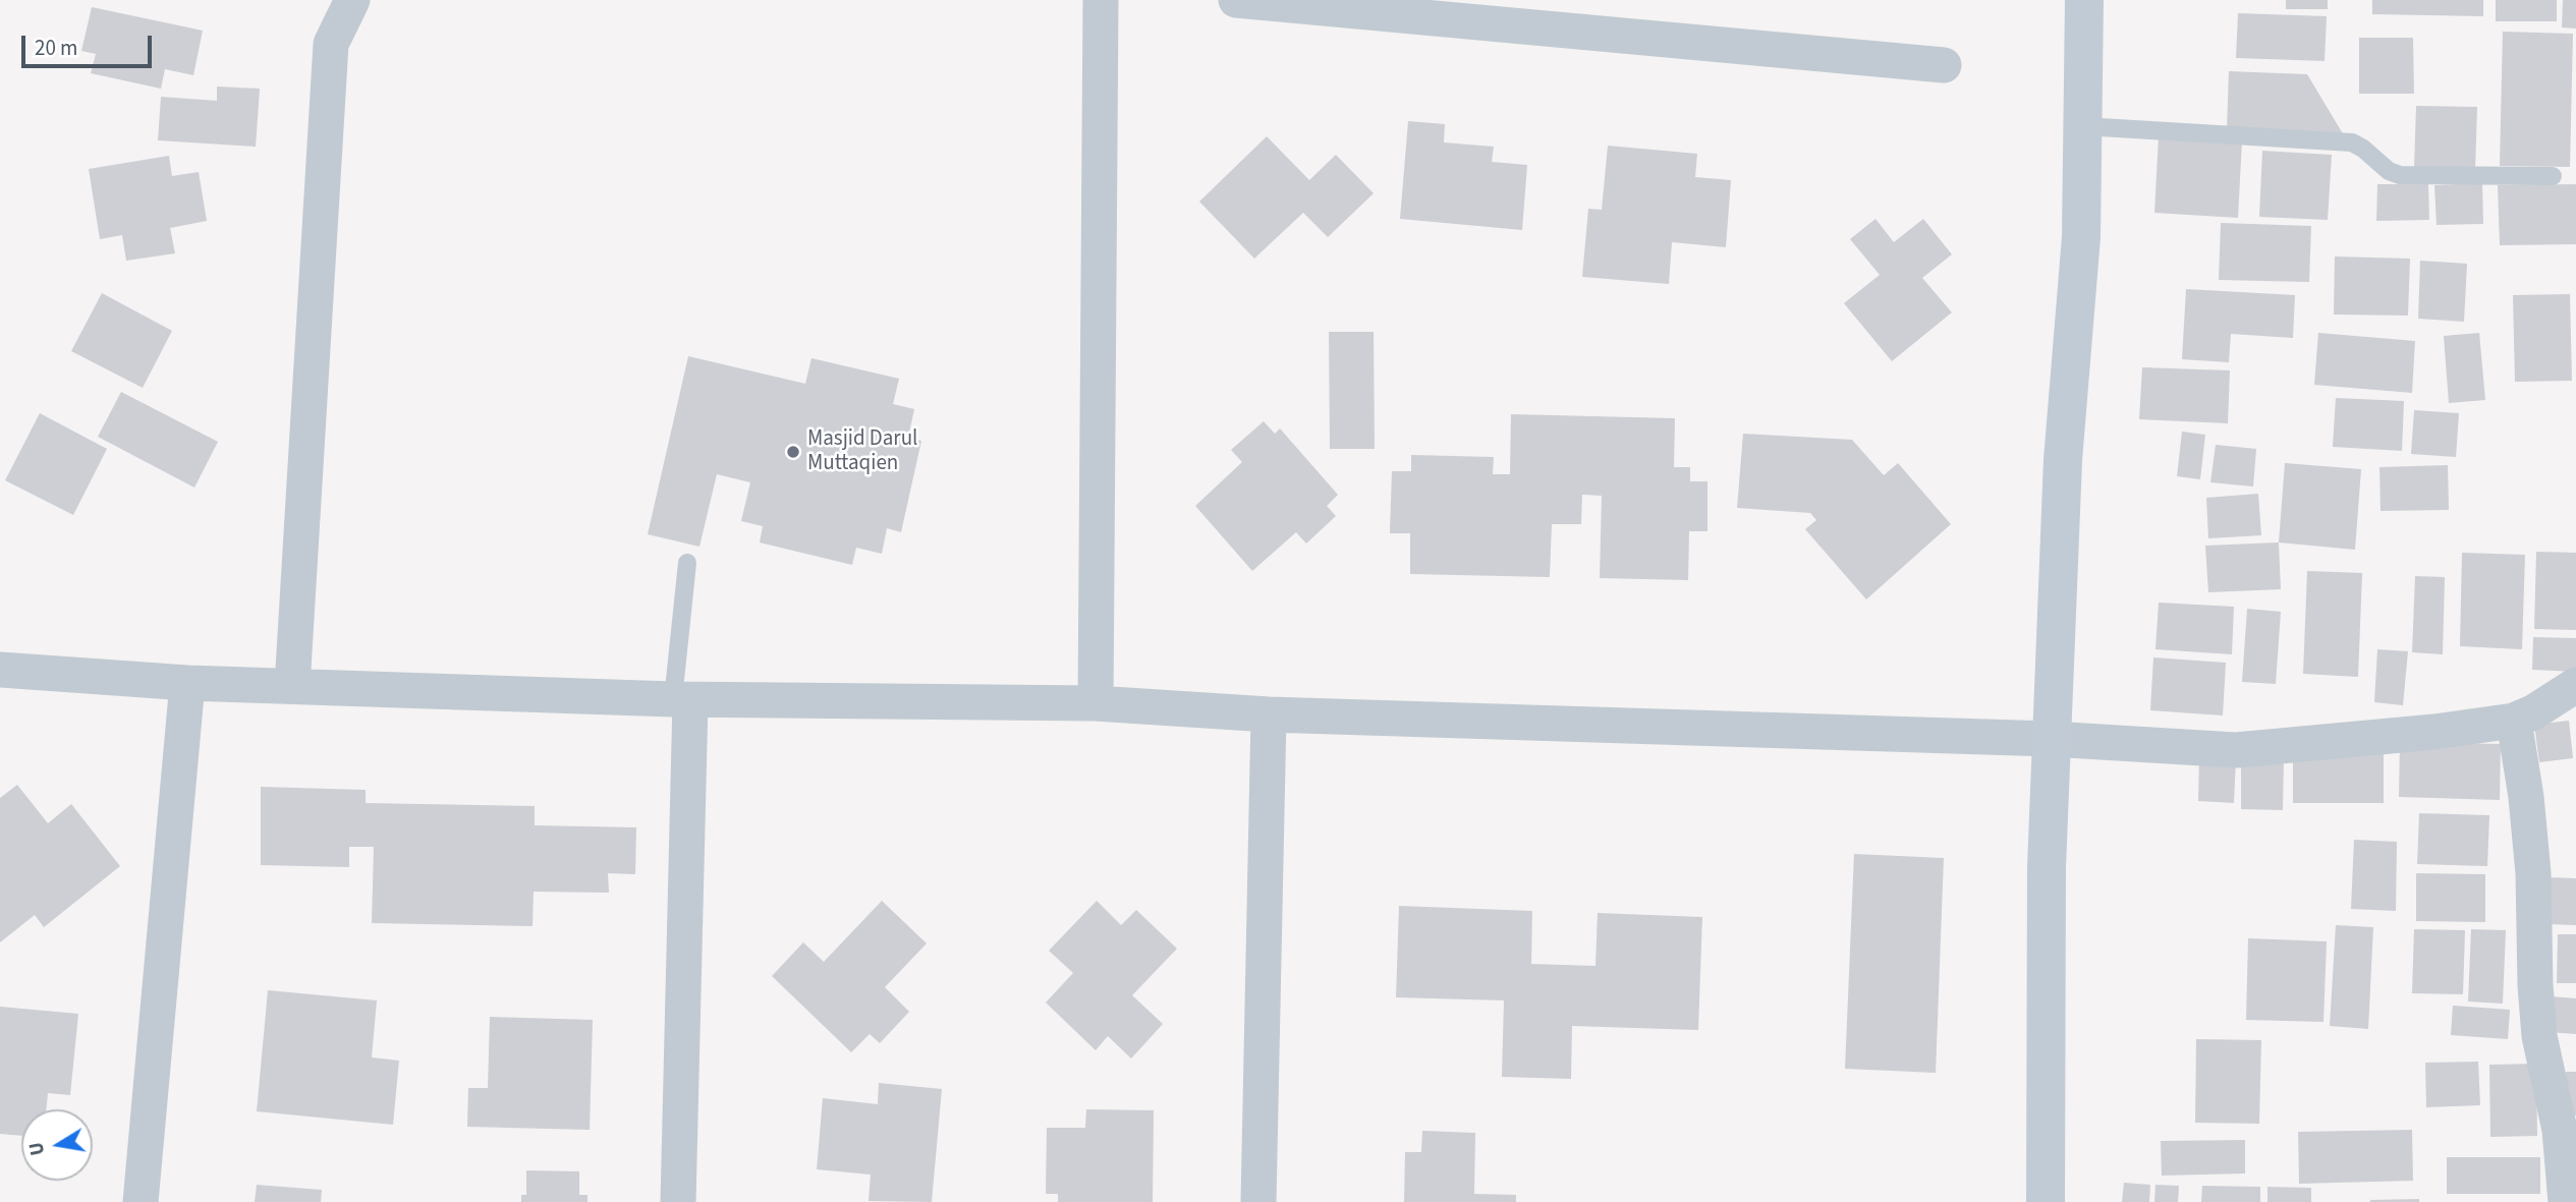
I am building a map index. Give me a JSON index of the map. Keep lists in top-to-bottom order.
{
  "places": ["Masjid Darul Muttaqien"],
  "scale_bar": "20 m",
  "north": "left"
}
